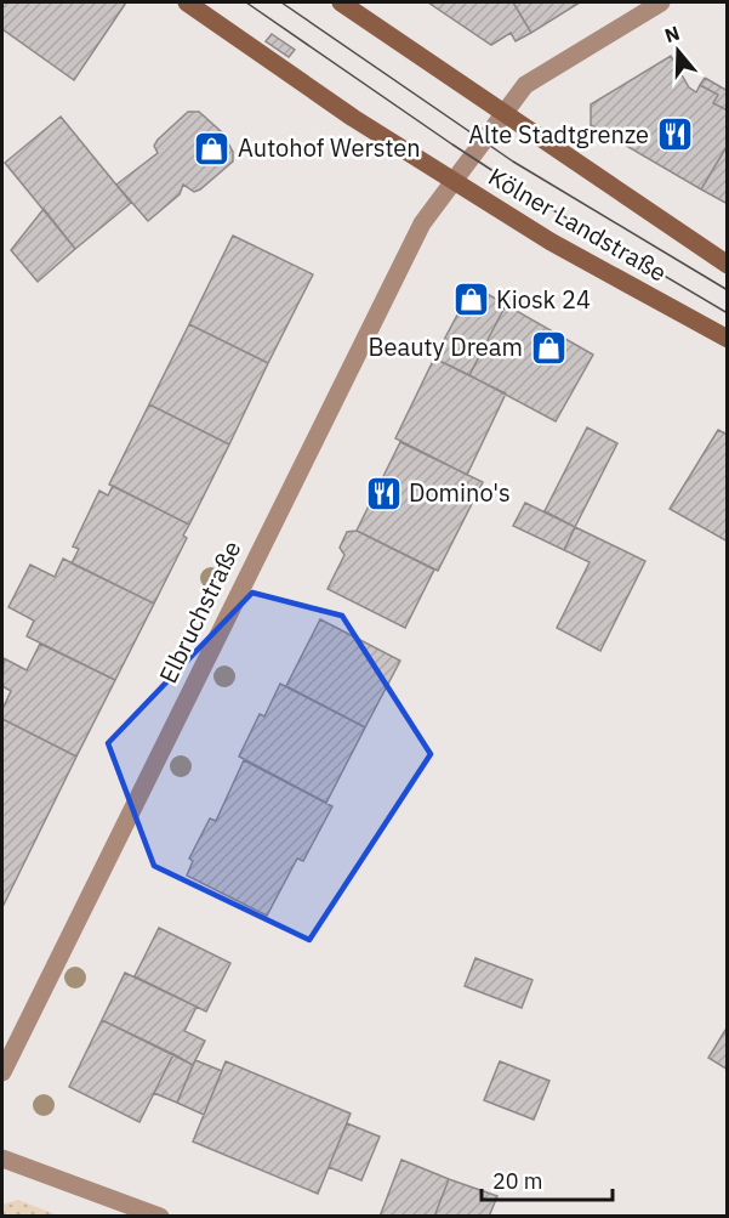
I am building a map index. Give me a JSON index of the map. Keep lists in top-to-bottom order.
{
  "streets": {
    "main road": ["Kölner Landstraße"],
    "street": ["Elbruchstraße"]
  },
  "crossings": [
    ["Kölner Landstraße", "Elbruchstraße"]
  ],
  "places": {
    "restaurant": ["Alte Stadtgrenze", "Domino's"],
    "shop": ["Autohof Wersten", "Kiosk 24", "Beauty Dream"]
  },
  "scale_bar": "20 m",
  "north": "top"
}
